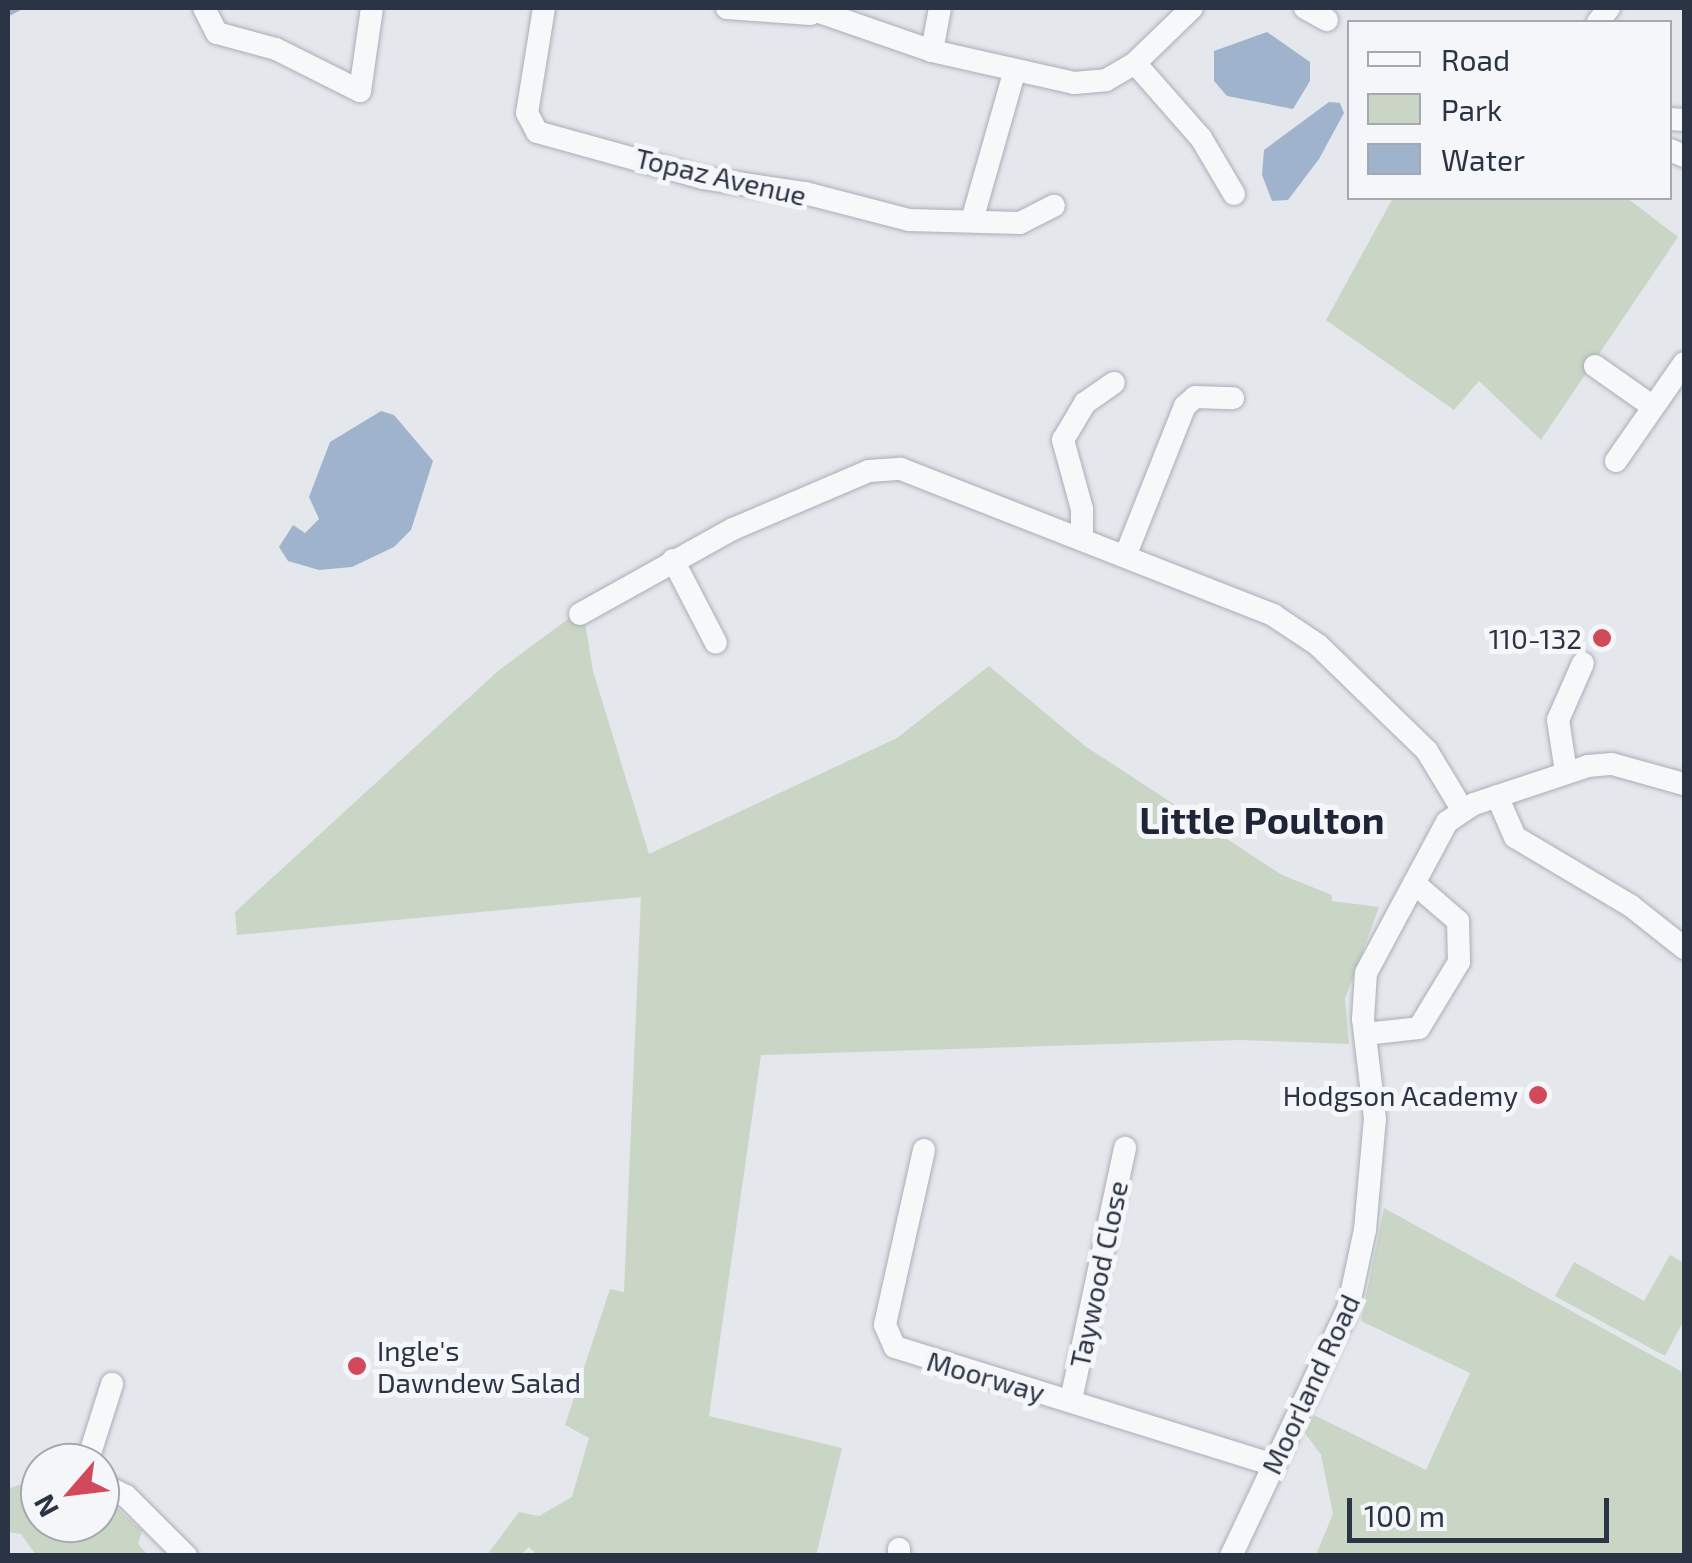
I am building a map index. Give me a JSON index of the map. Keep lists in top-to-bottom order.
{
  "streets": {
    "street": [
      "Topaz Avenue",
      "Taywood Close",
      "Moorway",
      "Moorland Road"
    ]
  },
  "crossings": [
    ["Taywood Close", "Moorway"],
    ["Moorway", "Moorland Road"]
  ],
  "districts": ["Little Poulton"],
  "places": ["110-132", "Hodgson Academy", "Ingle's Dawndew Salad"],
  "legend": ["Road", "Park", "Water"],
  "scale_bar": "100 m",
  "north": "bottom left"
}
